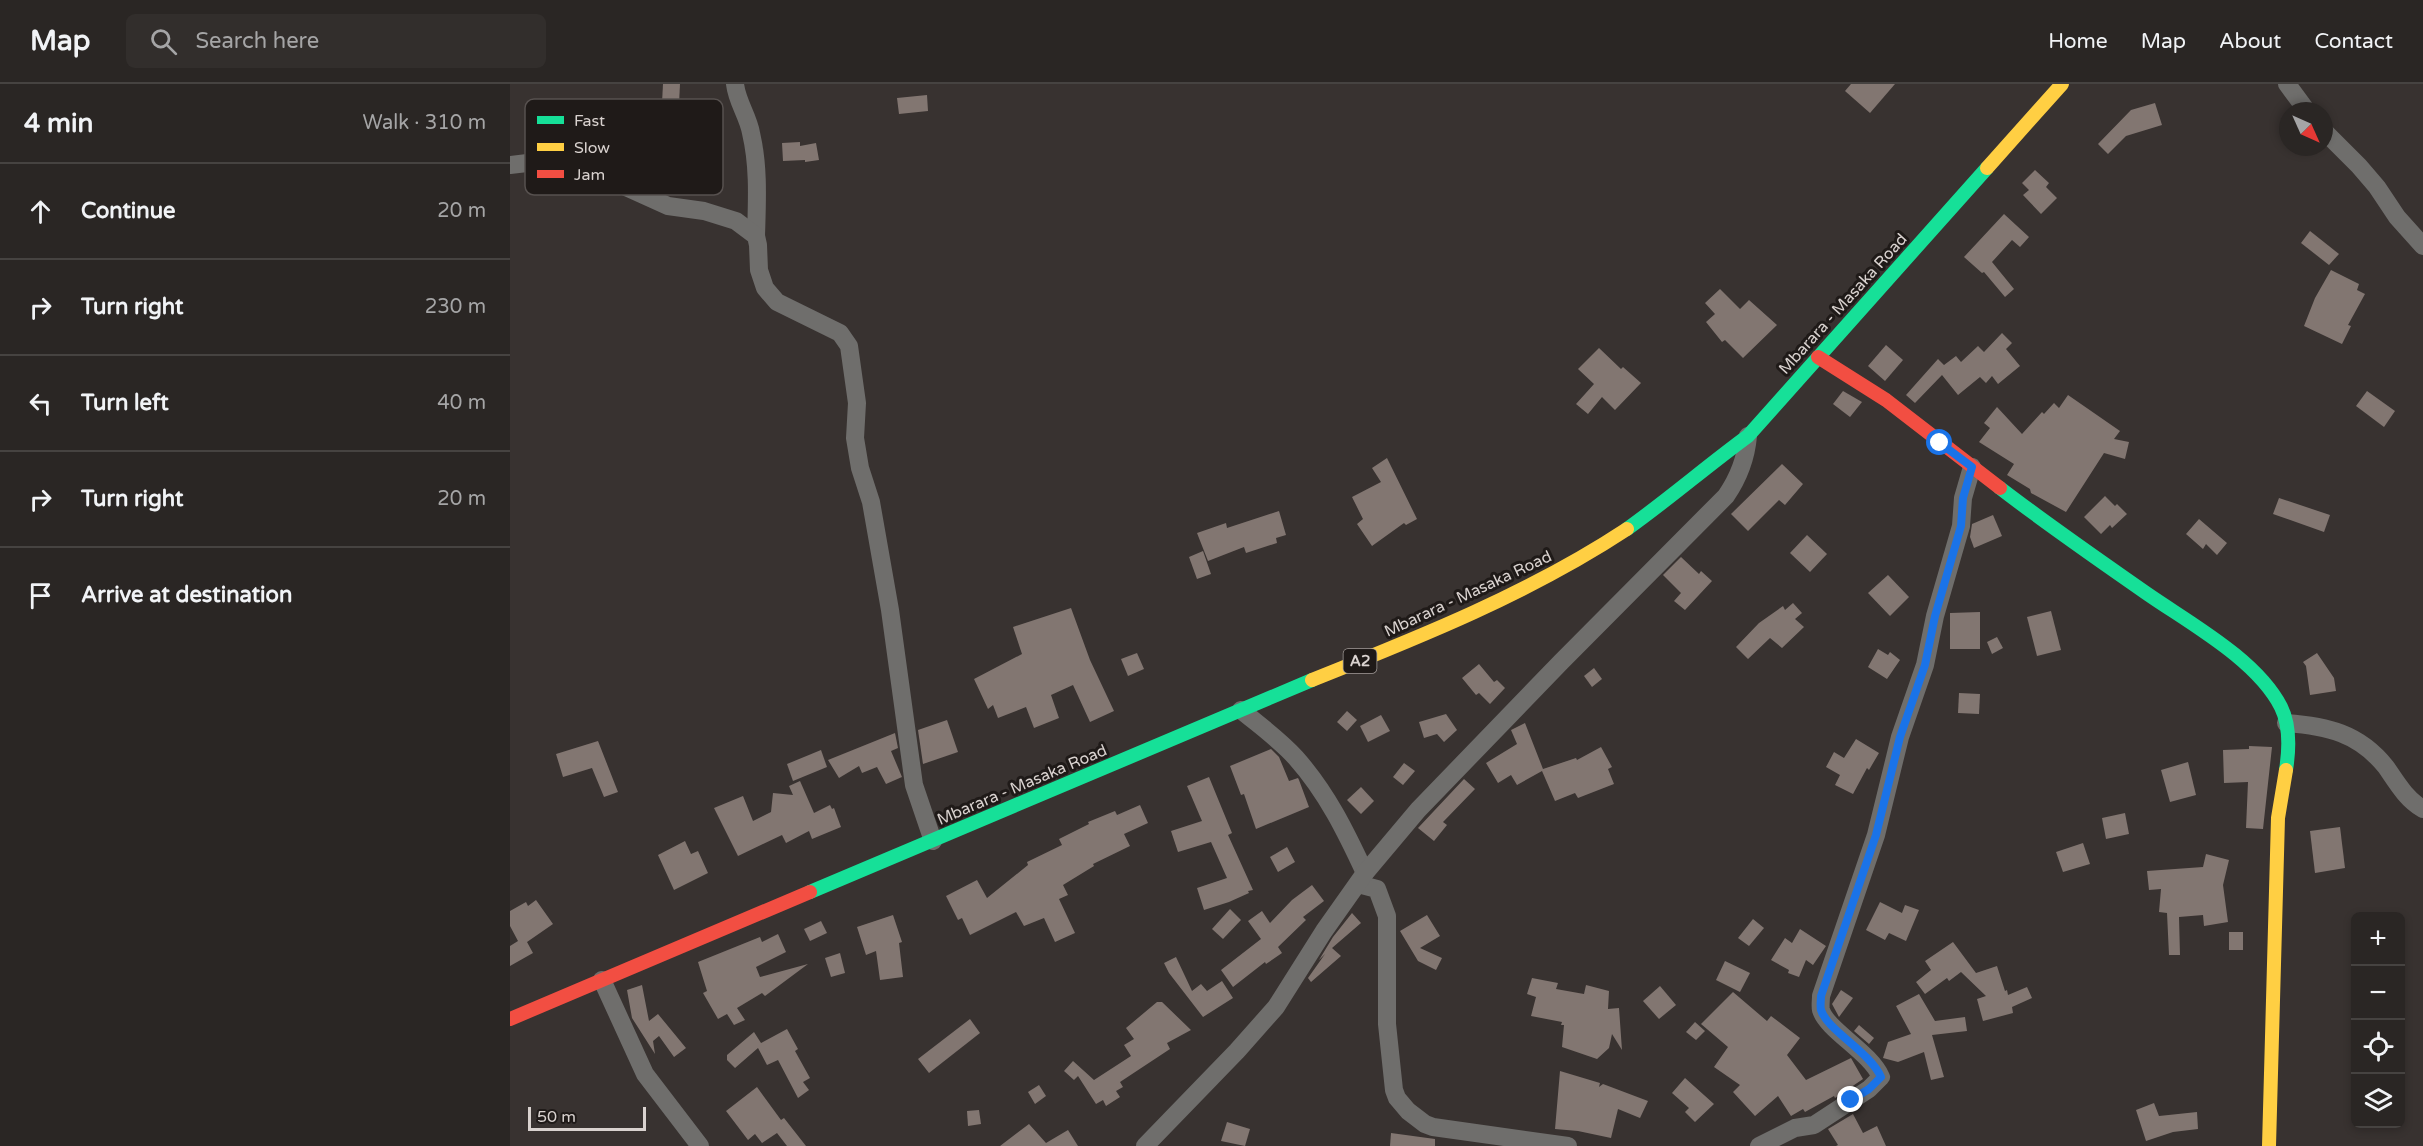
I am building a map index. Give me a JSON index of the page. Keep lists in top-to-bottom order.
{
  "streets": {
    "main road": ["Mbarara - Masaka Road", "A2"]
  },
  "legend": ["Fast", "Slow", "Jam"],
  "scale_bar": "50 m",
  "north": "bottom right",
  "page": {
    "header": "Map",
    "search": "Search here",
    "nav": [
      "Home",
      "Map",
      "About",
      "Contact"
    ],
    "heading": ["4 min", "Walk · 310 m"],
    "list": [
      ["Continue", "20 m"],
      ["Turn right", "230 m"],
      ["Turn left", "40 m"],
      ["Turn right", "20 m"],
      "Arrive at destination"
    ],
    "map_buttons": ["+", "−"],
    "scale": "50 m"
  }
}
